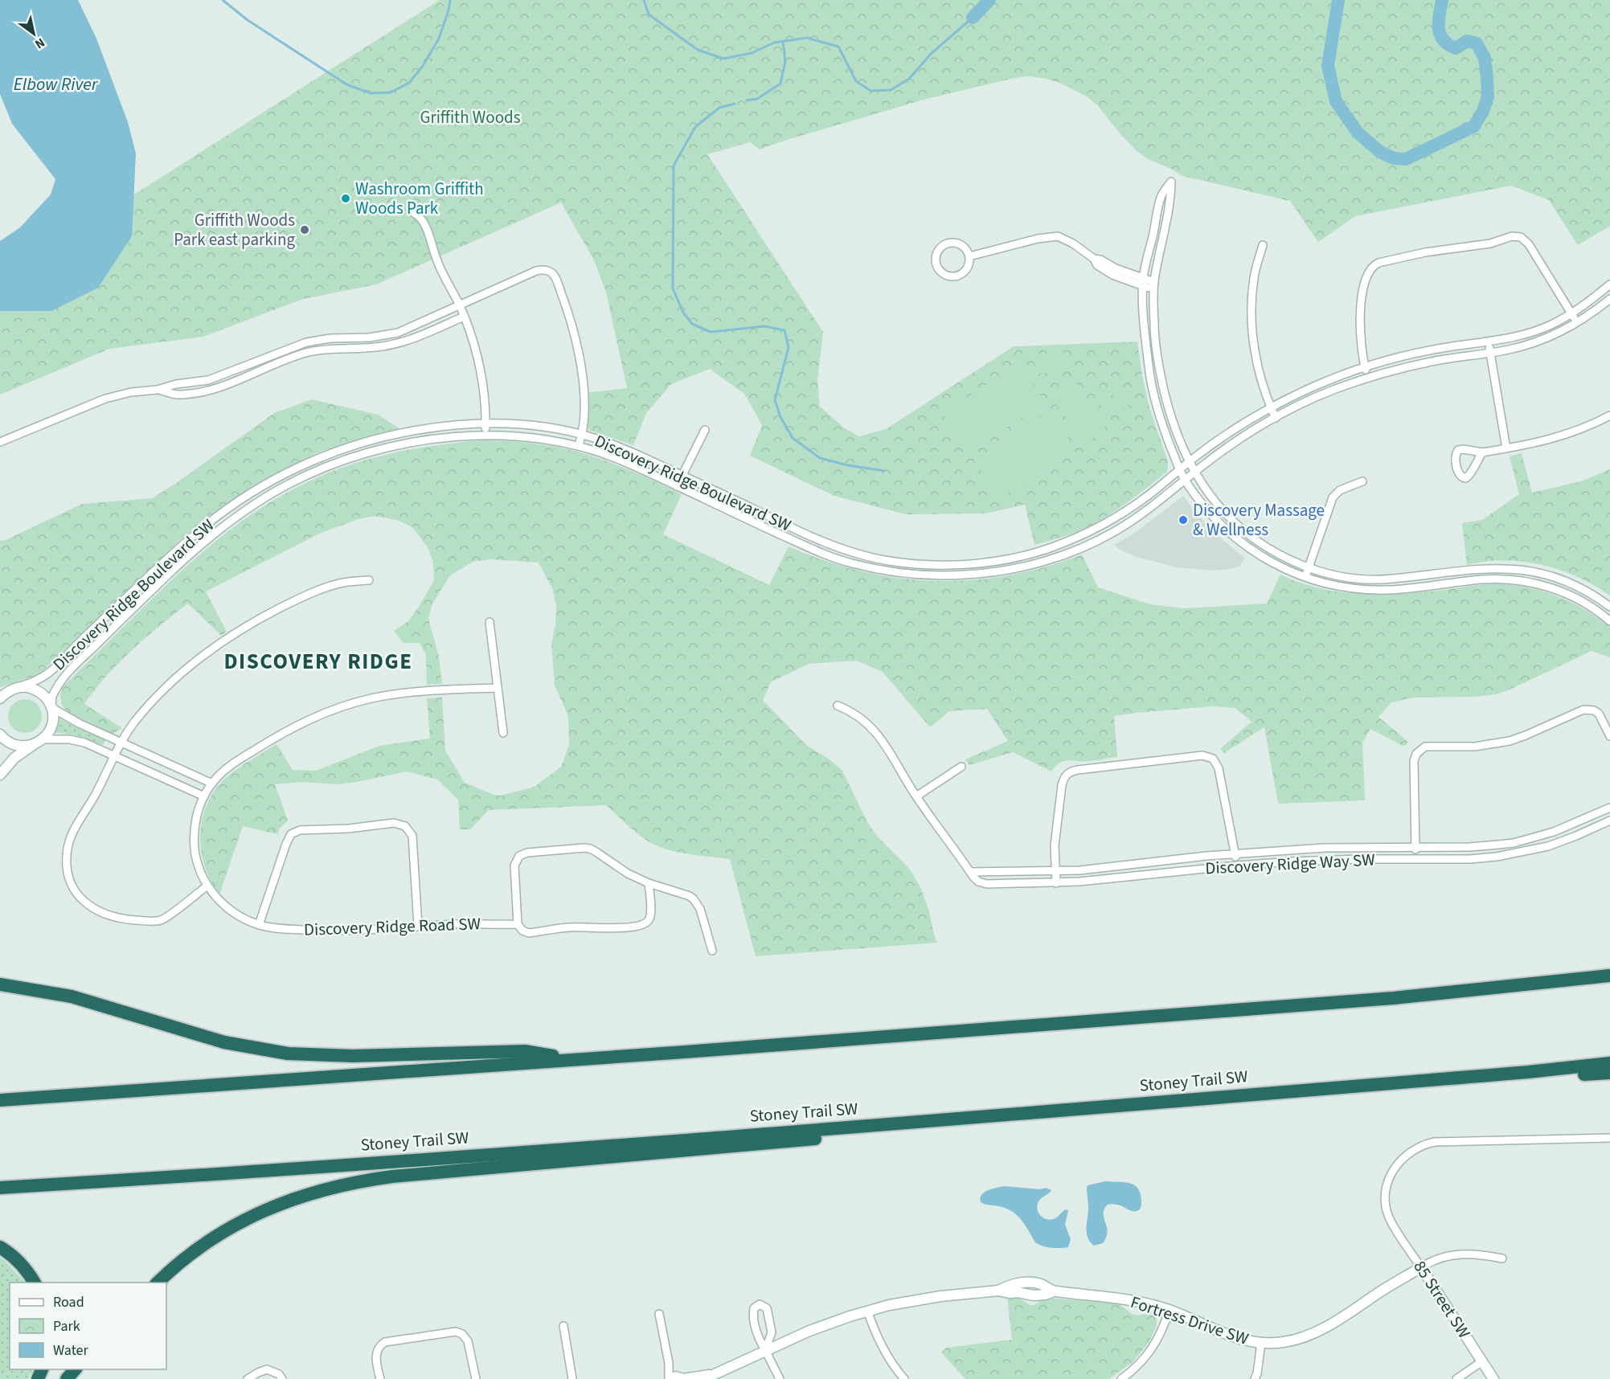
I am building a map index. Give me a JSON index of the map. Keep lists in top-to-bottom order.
{
  "streets": {
    "highway": ["Stoney Trail SW"],
    "street": [
      "Discovery Ridge Boulevard SW",
      "Discovery Ridge Way SW",
      "Discovery Ridge Road SW",
      "85 Street SW",
      "Fortress Drive SW"
    ]
  },
  "crossings": [
    ["85 Street SW", "Fortress Drive SW"]
  ],
  "districts": ["DISCOVERY RIDGE"],
  "water": ["Elbow River"],
  "parks": ["Griffith Woods"],
  "places": ["Washroom Griffith Woods Park", "Griffith Woods Park east parking", "Discovery Massage & Wellness"],
  "legend": ["Road", "Park", "Water"],
  "north": "bottom right"
}
